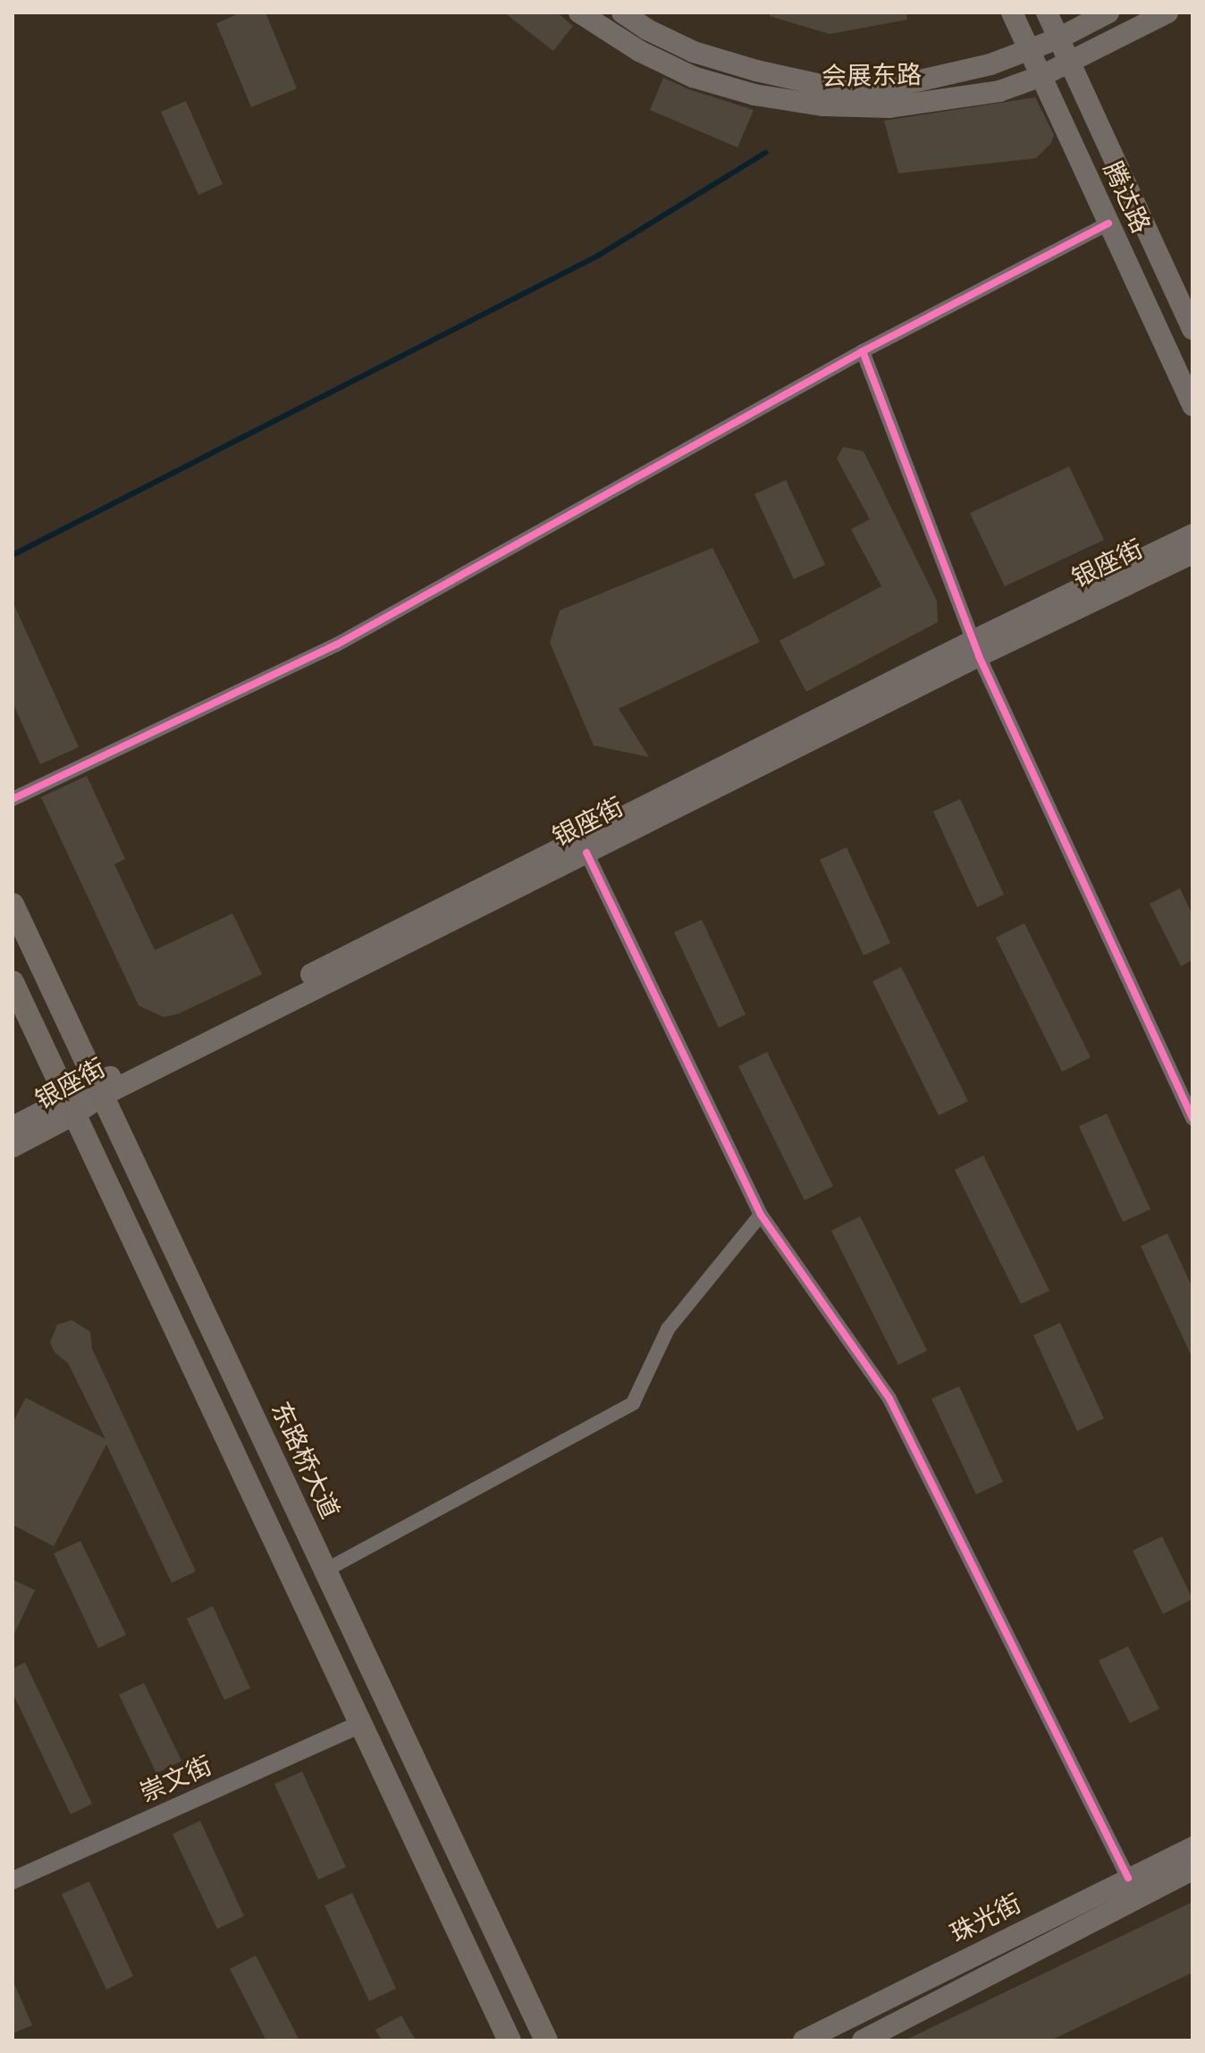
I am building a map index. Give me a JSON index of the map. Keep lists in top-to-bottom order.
{
  "streets": {
    "main road": [
      "会展东路",
      "腾达路",
      "银座街",
      "东路桥大道",
      "珠光街"
    ],
    "street": ["崇文街"]
  },
  "crossings": [
    ["会展东路", "腾达路"],
    ["银座街", "东路桥大道"]
  ]
}
